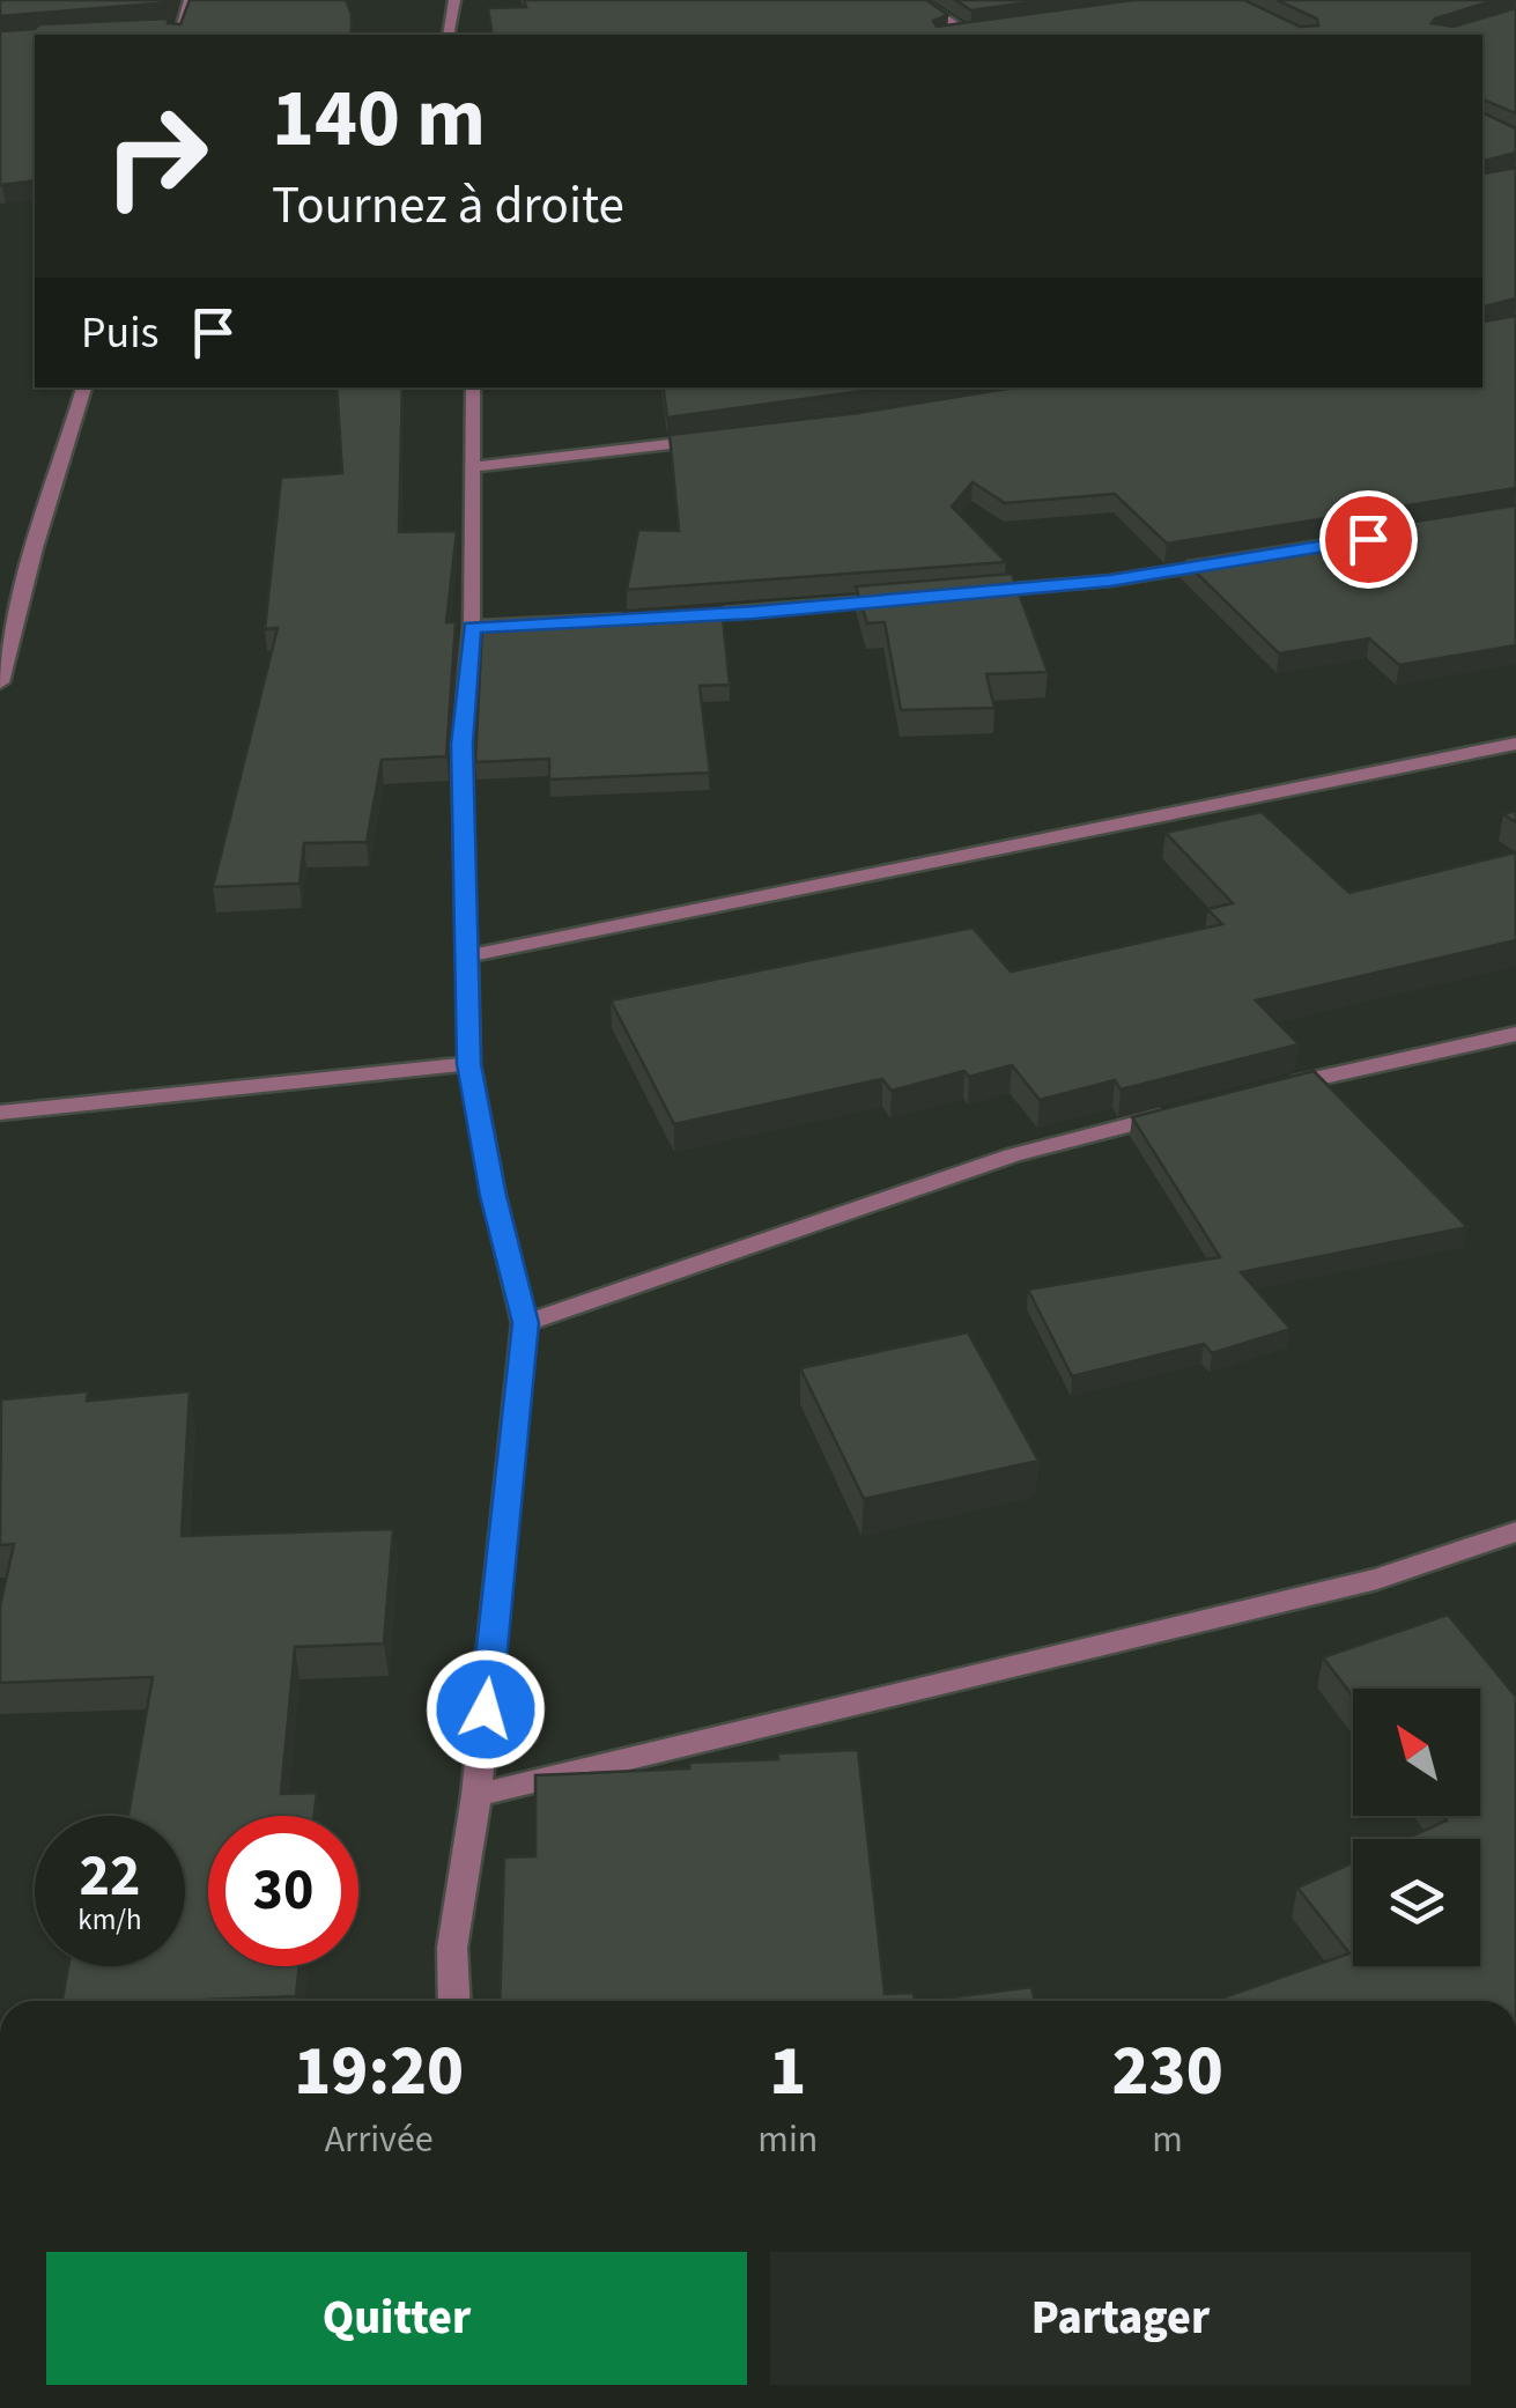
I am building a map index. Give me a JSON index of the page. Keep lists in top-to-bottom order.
{
  "north": "top left",
  "page": {
    "turn": ["140 m", "Tournez à droite"],
    "then": "Puis",
    "speed": "22 km/h",
    "limit": "30",
    "eta": [
      "19:20",
      "Arrivée",
      "1",
      "min",
      "230",
      "m"
    ],
    "buttons": ["Quitter", "Partager"]
  }
}
